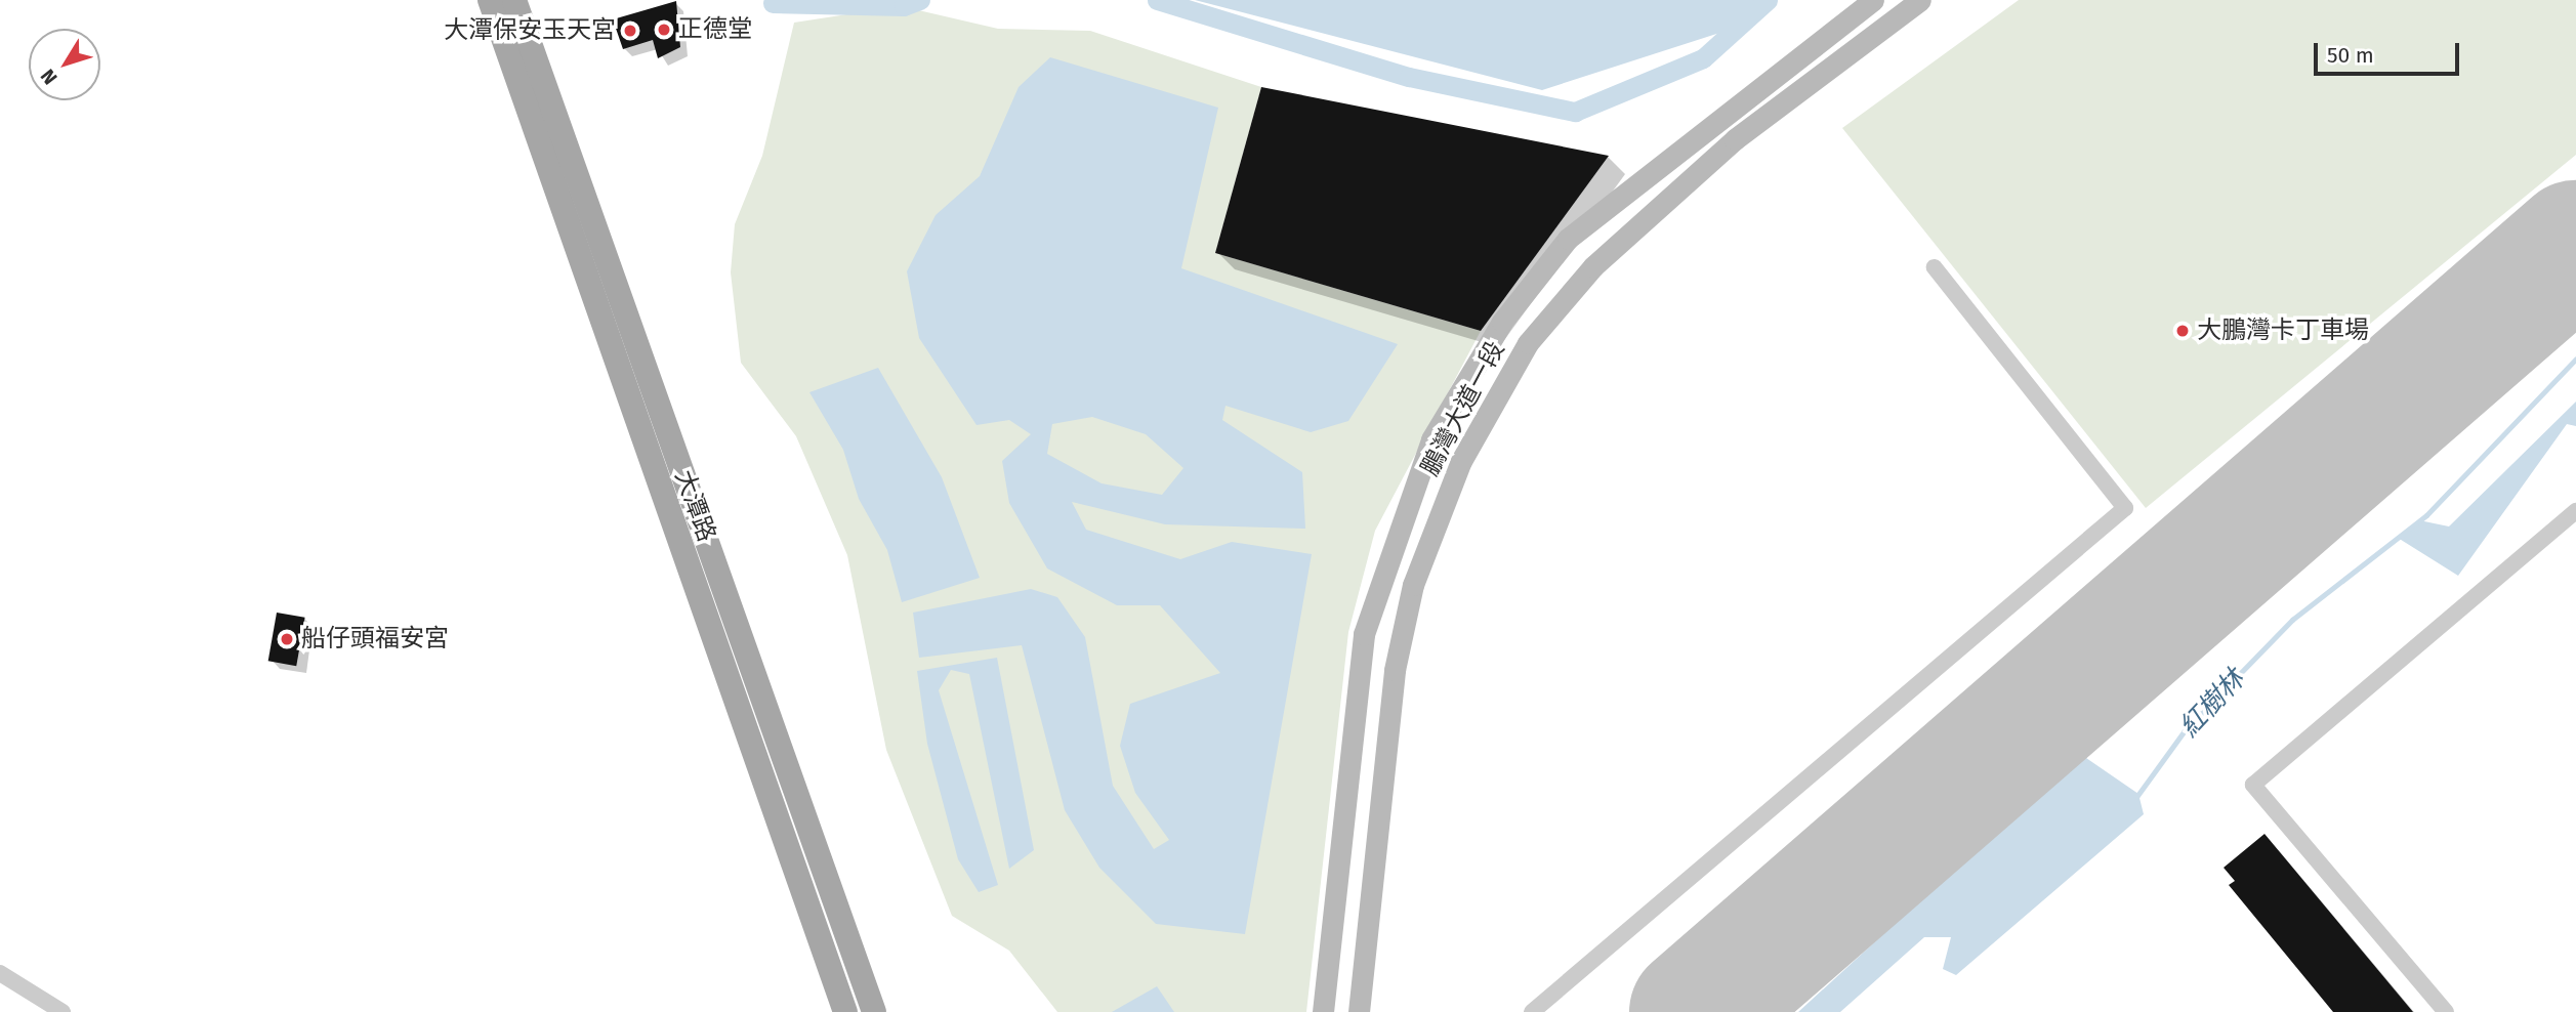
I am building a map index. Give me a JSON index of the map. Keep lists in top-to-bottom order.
{
  "streets": {
    "main road": ["大潭路"],
    "street": ["鵬灣大道一段"]
  },
  "water": ["紅樹林"],
  "places": [
    "正德堂",
    "大潭保安玉天宮",
    "大鵬灣卡丁車場",
    "船仔頭福安宮"
  ],
  "scale_bar": "50 m",
  "north": "bottom left"
}
